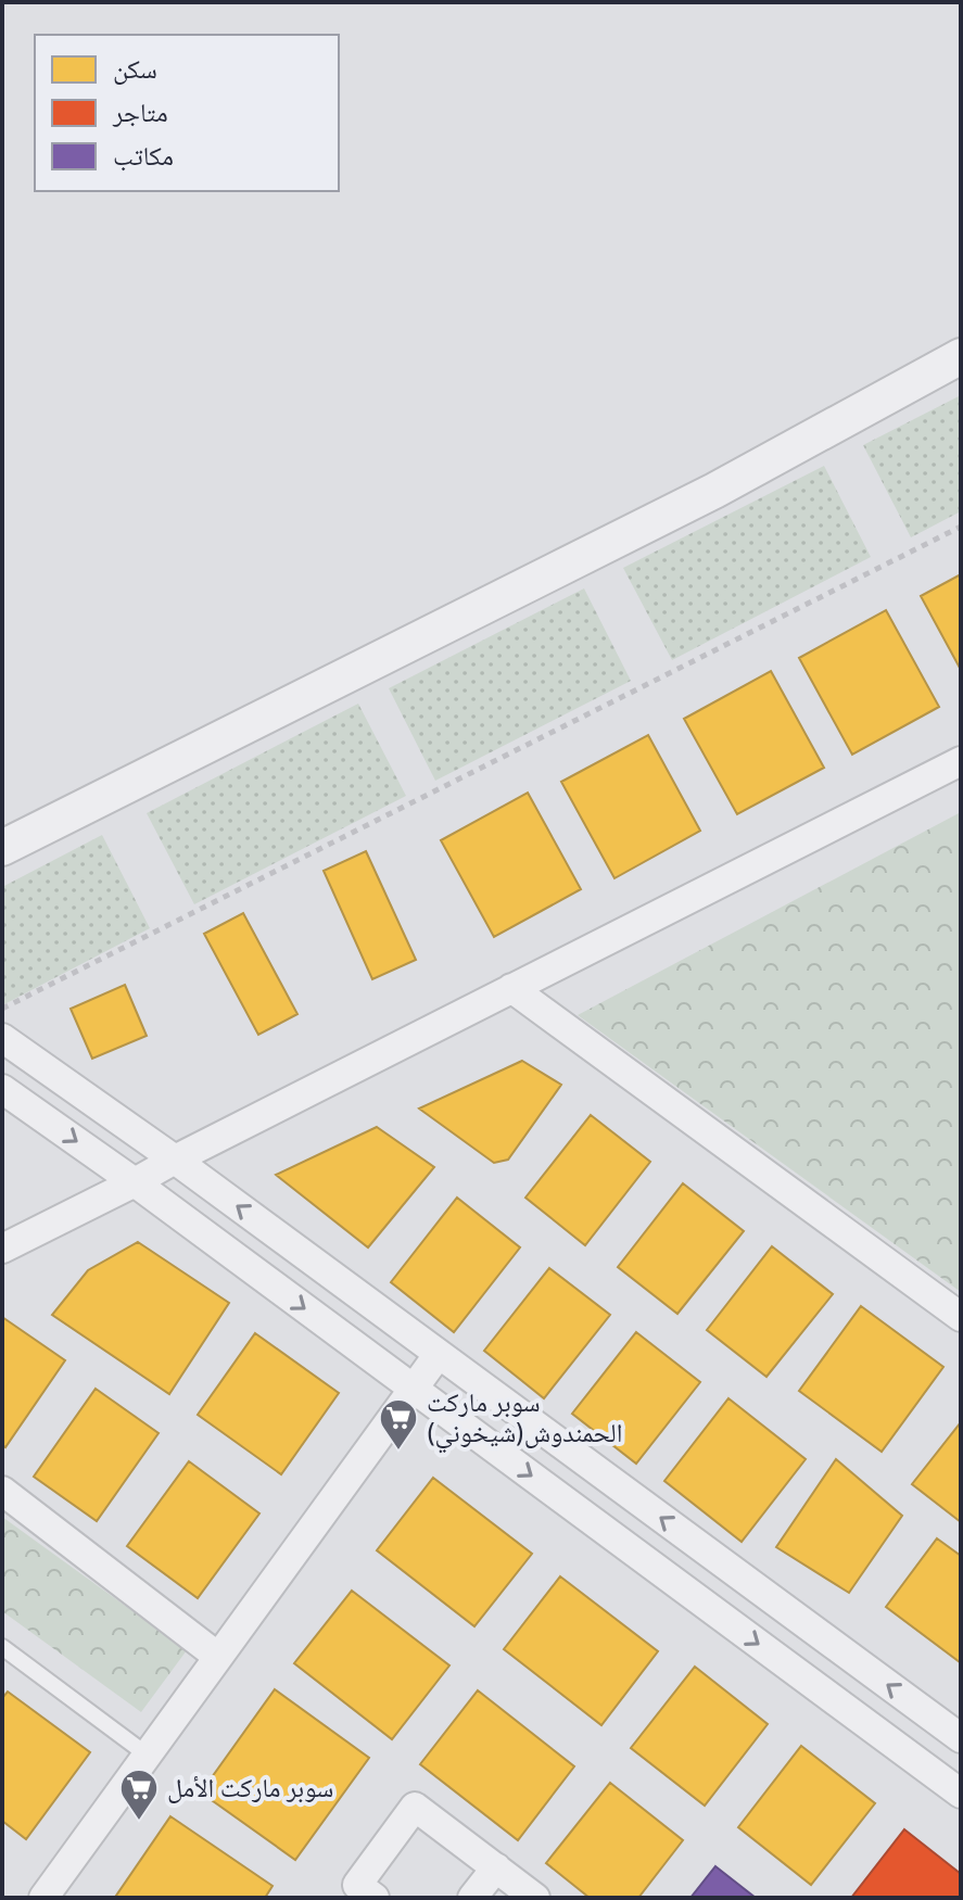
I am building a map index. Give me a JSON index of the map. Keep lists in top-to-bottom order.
{
  "places": {
    "supermarket": ["سوبر ماركت الحمندوش(شيخوني)", "سوبر ماركت الأمل"]
  },
  "legend": ["سكن", "متاجر", "مكاتب"]
}
